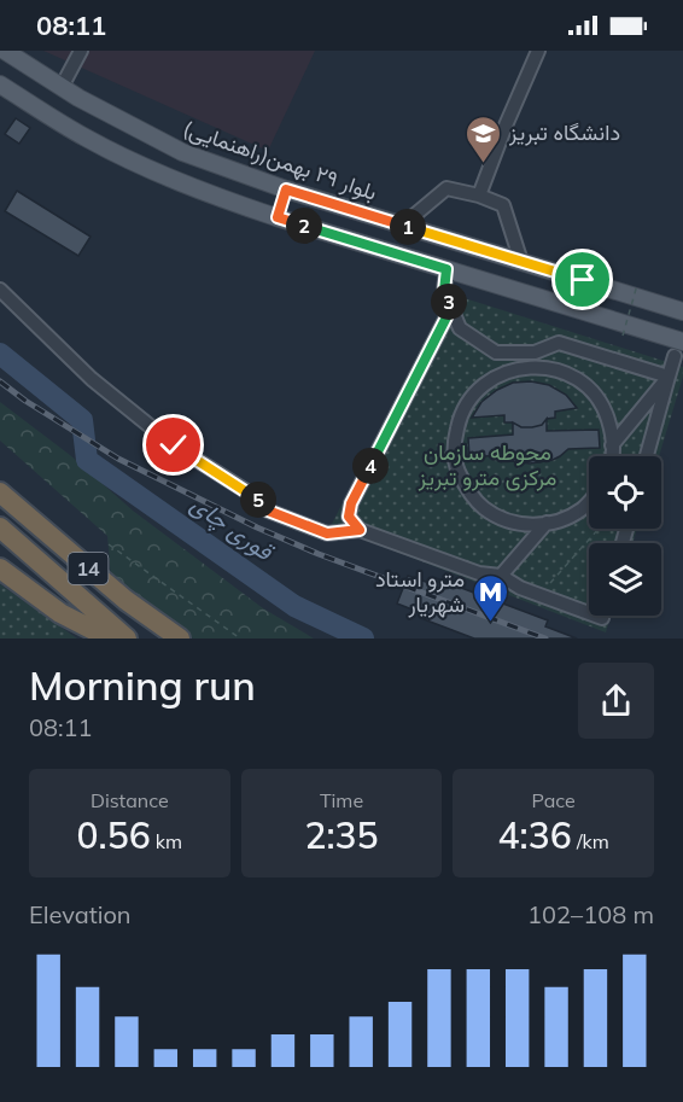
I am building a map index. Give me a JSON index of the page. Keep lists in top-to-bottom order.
{
  "streets": {
    "highway": ["14"],
    "main road": ["بلوار ٢٩ بهمن(راهنمایی)"]
  },
  "water": ["قوری چای"],
  "parks": ["محوطه سازمان مرکزی مترو تبریز"],
  "places": {
    "school or university": ["دانشگاه تبریز"],
    "metro station": ["مترو استاد شهریار"]
  },
  "page": {
    "status": "08:11",
    "pins": [
      "2",
      "1",
      "3",
      "4",
      "5"
    ],
    "heading": ["Morning run", "08:11"],
    "stats": [
      ["Distance", "0.56 km"],
      ["Time", "2:35"],
      ["Pace", "4:36 /km"]
    ],
    "chart": ["Elevation", "102–108 m"]
  }
}
